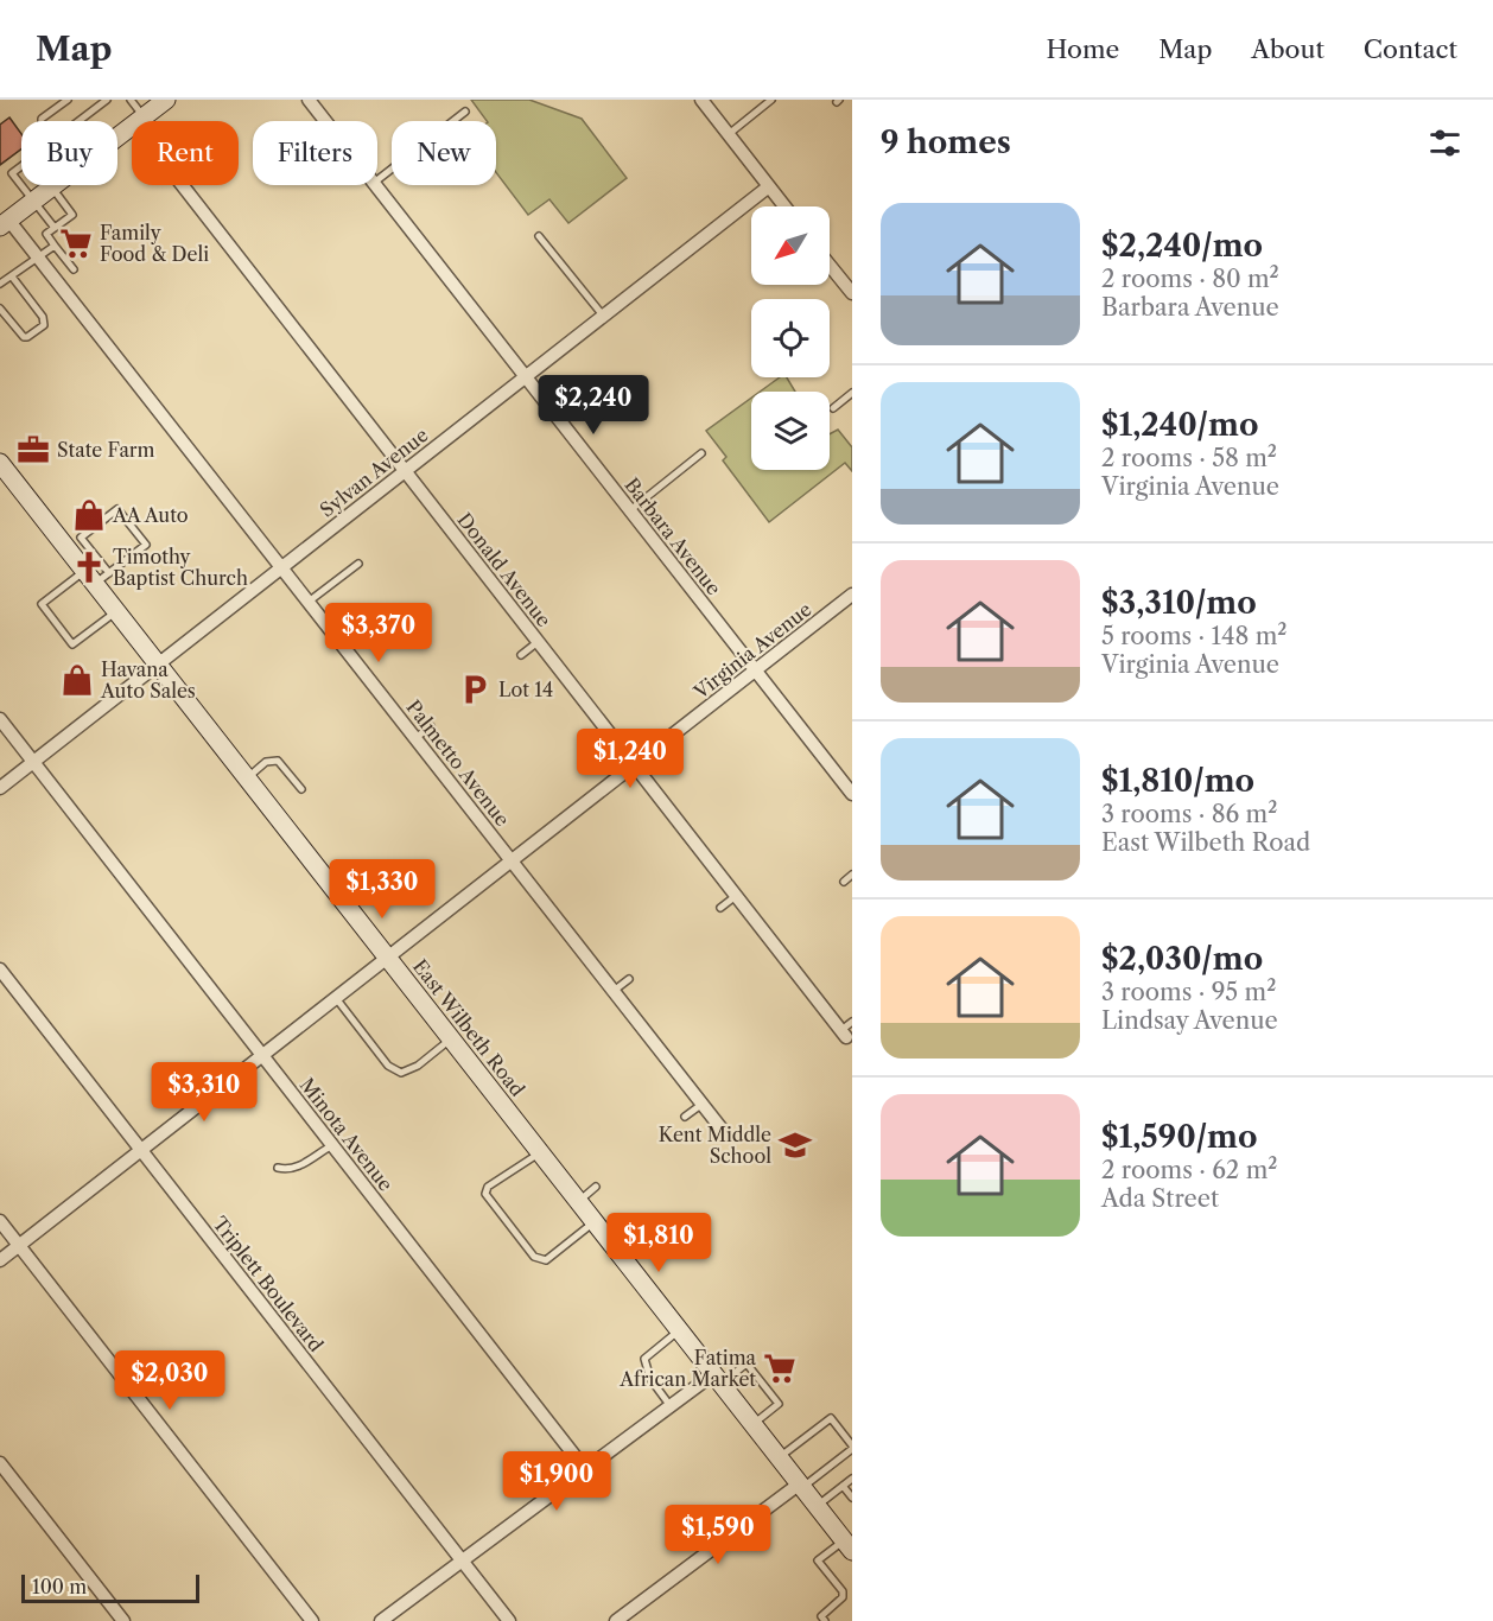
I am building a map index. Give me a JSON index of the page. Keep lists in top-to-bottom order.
{
  "streets": {
    "main road": ["East Wilbeth Road"],
    "street": [
      "Sylvan Avenue",
      "Barbara Avenue",
      "Donald Avenue",
      "Virginia Avenue",
      "Palmetto Avenue",
      "Minota Avenue",
      "Triplett Boulevard"
    ]
  },
  "crossings": [
    ["Sylvan Avenue", "Barbara Avenue"],
    ["Sylvan Avenue", "Donald Avenue"],
    ["Sylvan Avenue", "Palmetto Avenue"],
    ["Sylvan Avenue", "East Wilbeth Road"],
    ["Sylvan Avenue", "Minota Avenue"],
    ["Barbara Avenue", "Virginia Avenue"],
    ["Donald Avenue", "Virginia Avenue"],
    ["Virginia Avenue", "Palmetto Avenue"],
    ["Virginia Avenue", "East Wilbeth Road"],
    ["Virginia Avenue", "Minota Avenue"],
    ["Virginia Avenue", "Triplett Boulevard"]
  ],
  "places": {
    "supermarket": ["Family Food & Deli", "Fatima African Market"],
    "office": ["State Farm"],
    "shop": ["AA Auto", "Havana Auto Sales"],
    "church": ["Timothy Baptist Church"],
    "parking": ["Lot 14"],
    "school or university": ["Kent Middle School"]
  },
  "scale_bar": "100 m",
  "north": "bottom left",
  "page": {
    "header": "Map",
    "nav": [
      "Home",
      "Map",
      "About",
      "Contact"
    ],
    "heading": "9 homes",
    "chip": [
      "Buy",
      "Rent",
      "Filters",
      "New"
    ],
    "list": [
      {
        "name": "$2,240/mo",
        "note": "2 rooms · 80 m² · Barbara Avenue"
      },
      {
        "name": "$1,240/mo",
        "note": "2 rooms · 58 m² · Virginia Avenue"
      },
      {
        "name": "$3,310/mo",
        "note": "5 rooms · 148 m² · Virginia Avenue"
      },
      {
        "name": "$1,810/mo",
        "note": "3 rooms · 86 m² · East Wilbeth Road"
      },
      {
        "name": "$2,030/mo",
        "note": "3 rooms · 95 m² · Lindsay Avenue"
      },
      {
        "name": "$1,590/mo",
        "note": "2 rooms · 62 m² · Ada Street"
      }
    ],
    "price": [
      "$2,240",
      "$3,370",
      "$1,240",
      "$1,330",
      "$3,310",
      "$1,810",
      "$2,030",
      "$1,900",
      "$1,590"
    ],
    "scale": "100 m"
  }
}
